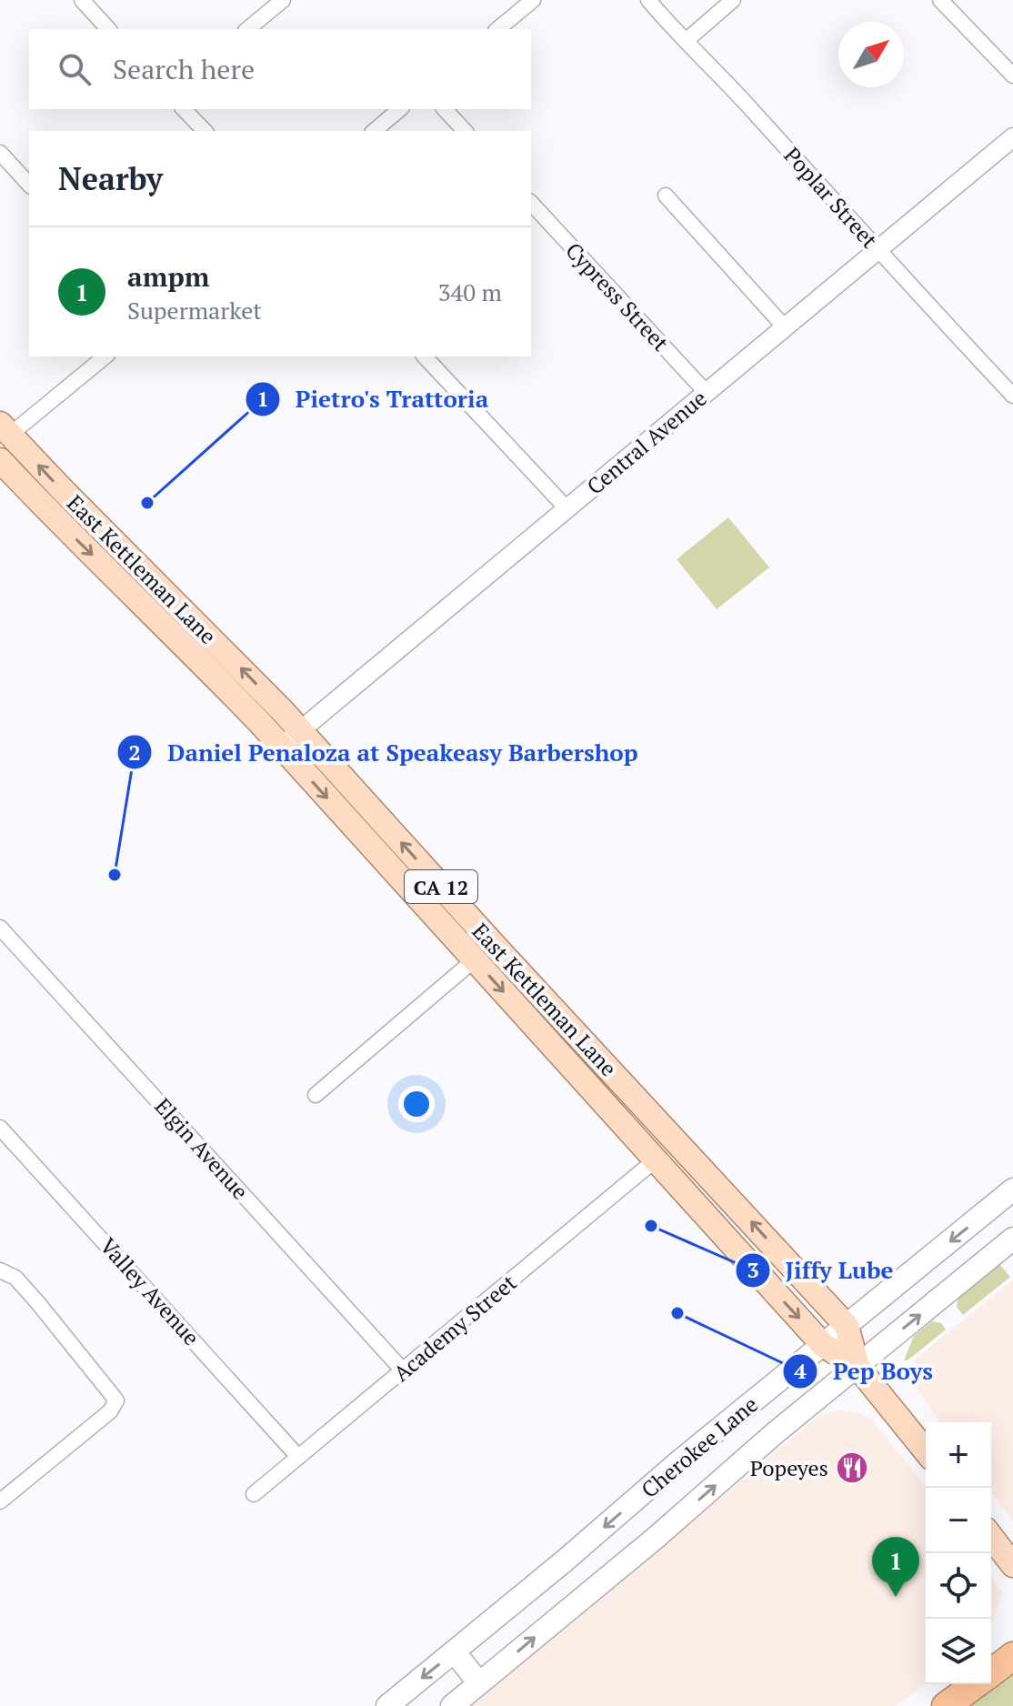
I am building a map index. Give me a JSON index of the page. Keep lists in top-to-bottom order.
{
  "streets": {
    "main road": ["East Kettleman Lane", "CA 12", "Cherokee Lane"],
    "street": [
      "Poplar Street",
      "Cypress Street",
      "Central Avenue",
      "Elgin Avenue",
      "Valley Avenue",
      "Academy Street"
    ]
  },
  "crossings": [
    ["Poplar Street", "Central Avenue"],
    ["Cypress Street", "Central Avenue"],
    ["Central Avenue", "East Kettleman Lane"],
    ["East Kettleman Lane", "Academy Street"],
    ["East Kettleman Lane", "Cherokee Lane"],
    ["Elgin Avenue", "Academy Street"],
    ["Valley Avenue", "Academy Street"]
  ],
  "places": {
    "other": [
      "Pietro's Trattoria",
      "Daniel Penaloza at Speakeasy Barbershop",
      "Jiffy Lube",
      "Pep Boys"
    ],
    "restaurant": ["Popeyes"]
  },
  "north": "top right",
  "page": {
    "search": "Search here",
    "heading": "Nearby",
    "list": [
      {
        "mark": "1",
        "name": "ampm",
        "note": "Supermarket",
        "value": "340 m"
      }
    ],
    "map_buttons": ["+", "−"],
    "pins": "1"
  }
}
